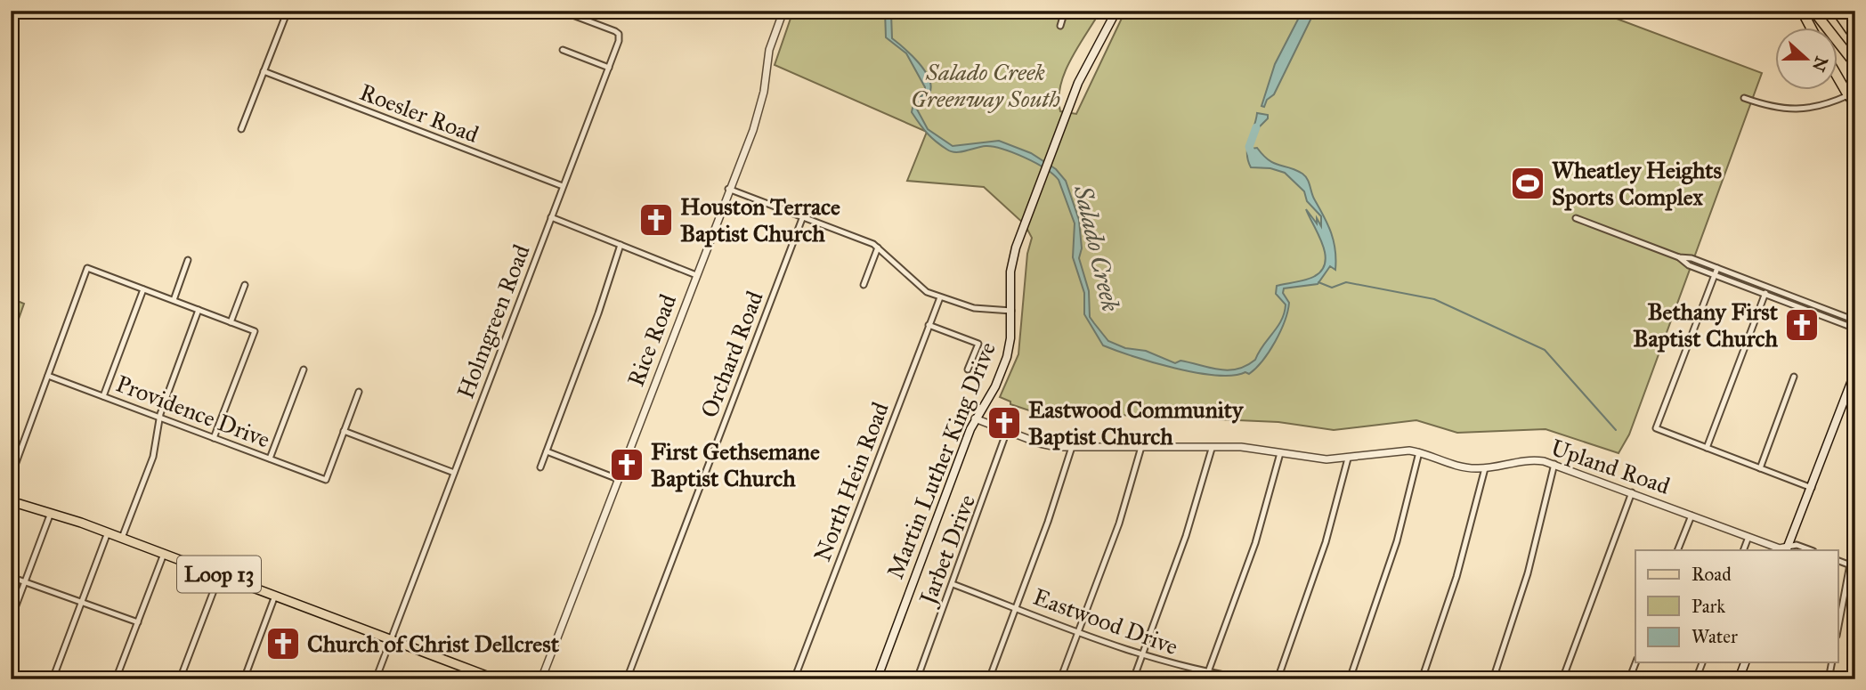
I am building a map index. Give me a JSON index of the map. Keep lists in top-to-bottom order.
{
  "streets": {
    "main road": ["Martin Luther King Drive", "Loop 13"],
    "street": [
      "Roesler Road",
      "Holmgreen Road",
      "Rice Road",
      "Orchard Road",
      "Providence Drive",
      "Upland Road",
      "North Hein Road",
      "Jarbet Drive",
      "Eastwood Drive"
    ]
  },
  "crossings": [
    ["Roesler Road", "Holmgreen Road"],
    ["Holmgreen Road", "Loop 13"],
    ["Martin Luther King Drive", "Upland Road"],
    ["Upland Road", "Jarbet Drive"],
    ["Jarbet Drive", "Eastwood Drive"]
  ],
  "water": ["Salado Creek"],
  "parks": ["Salado Creek Greenway South"],
  "places": {
    "sports": ["Wheatley Heights Sports Complex"],
    "church": [
      "Houston Terrace Baptist Church",
      "Bethany First Baptist Church",
      "Eastwood Community Baptist Church",
      "First Gethsemane Baptist Church",
      "Church of Christ Dellcrest"
    ]
  },
  "legend": ["Road", "Park", "Water"],
  "north": "right"
}
